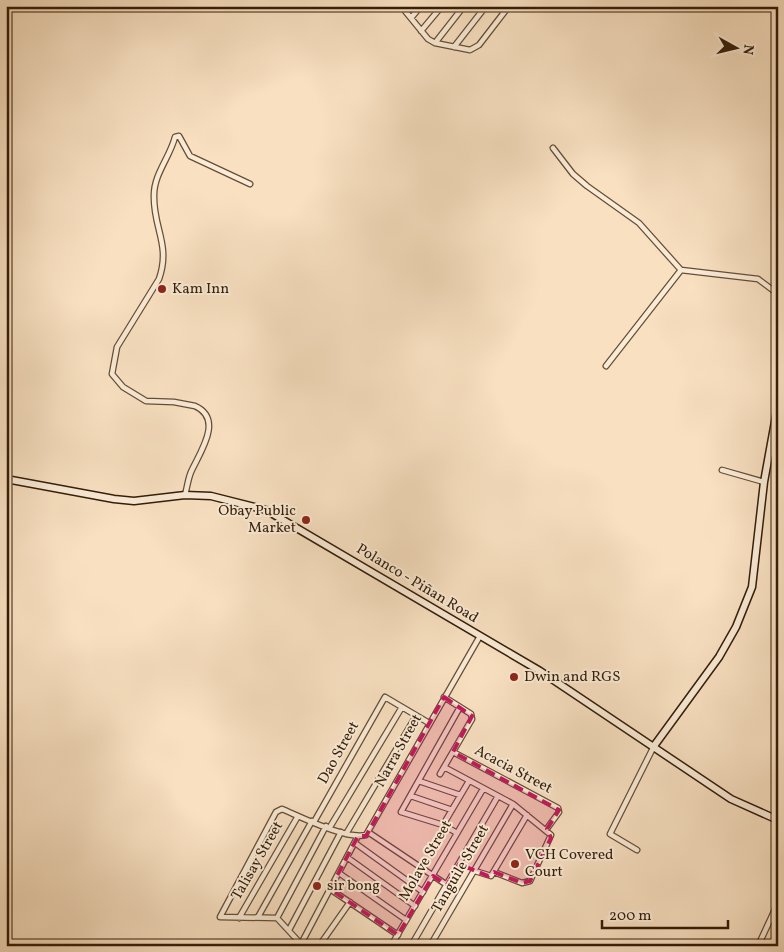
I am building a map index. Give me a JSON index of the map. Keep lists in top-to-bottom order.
{
  "streets": {
    "main road": ["Polanco - Piñan Road"],
    "street": [
      "Narra Street",
      "Dao Street",
      "Acacia Street",
      "Talisay Street",
      "Molave Street",
      "Tanguile Street"
    ]
  },
  "crossings": [
    ["Polanco - Piñan Road", "Narra Street"]
  ],
  "places": [
    "Kam Inn",
    "Obay Public Market",
    "Dwin and RGS",
    "VCH Covered Court",
    "sir bong"
  ],
  "scale_bar": "200 m",
  "north": "right"
}
